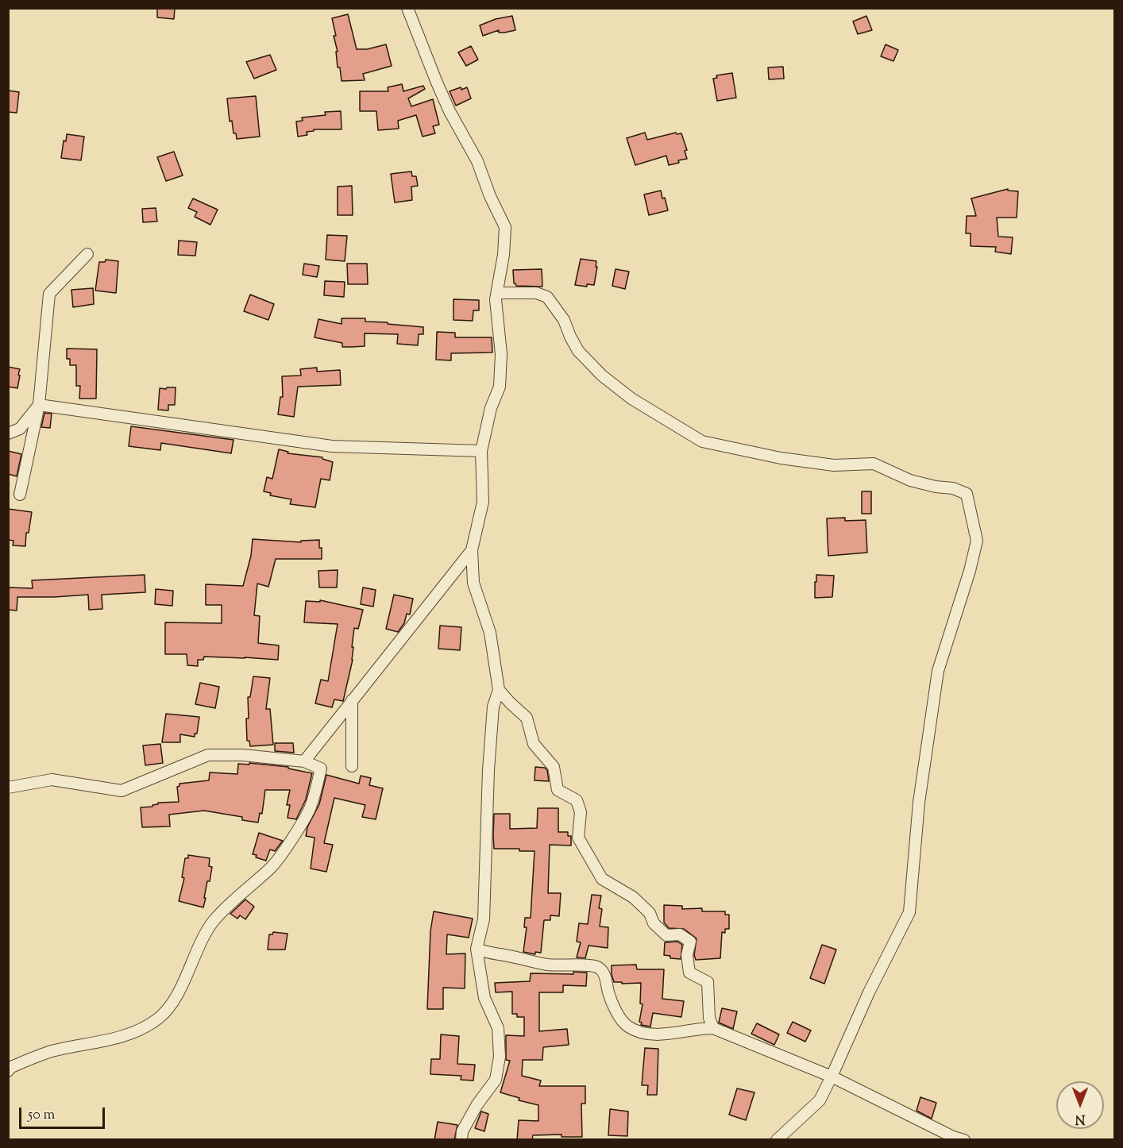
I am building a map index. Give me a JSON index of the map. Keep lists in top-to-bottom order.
{
  "scale_bar": "50 m",
  "north": "bottom"
}
